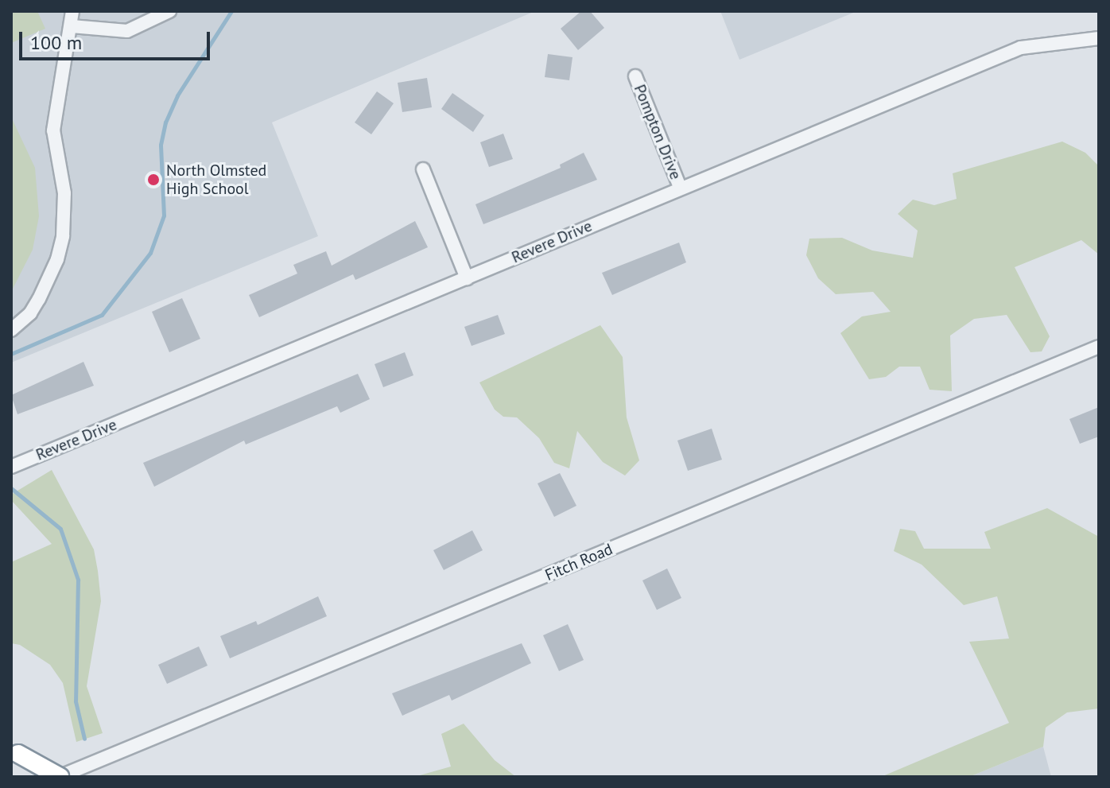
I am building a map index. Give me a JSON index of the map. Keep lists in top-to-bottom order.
{
  "streets": {
    "street": ["Pompton Drive", "Revere Drive", "Fitch Road"]
  },
  "crossings": [
    ["Pompton Drive", "Revere Drive"]
  ],
  "places": ["North Olmsted High School"],
  "scale_bar": "100 m"
}
